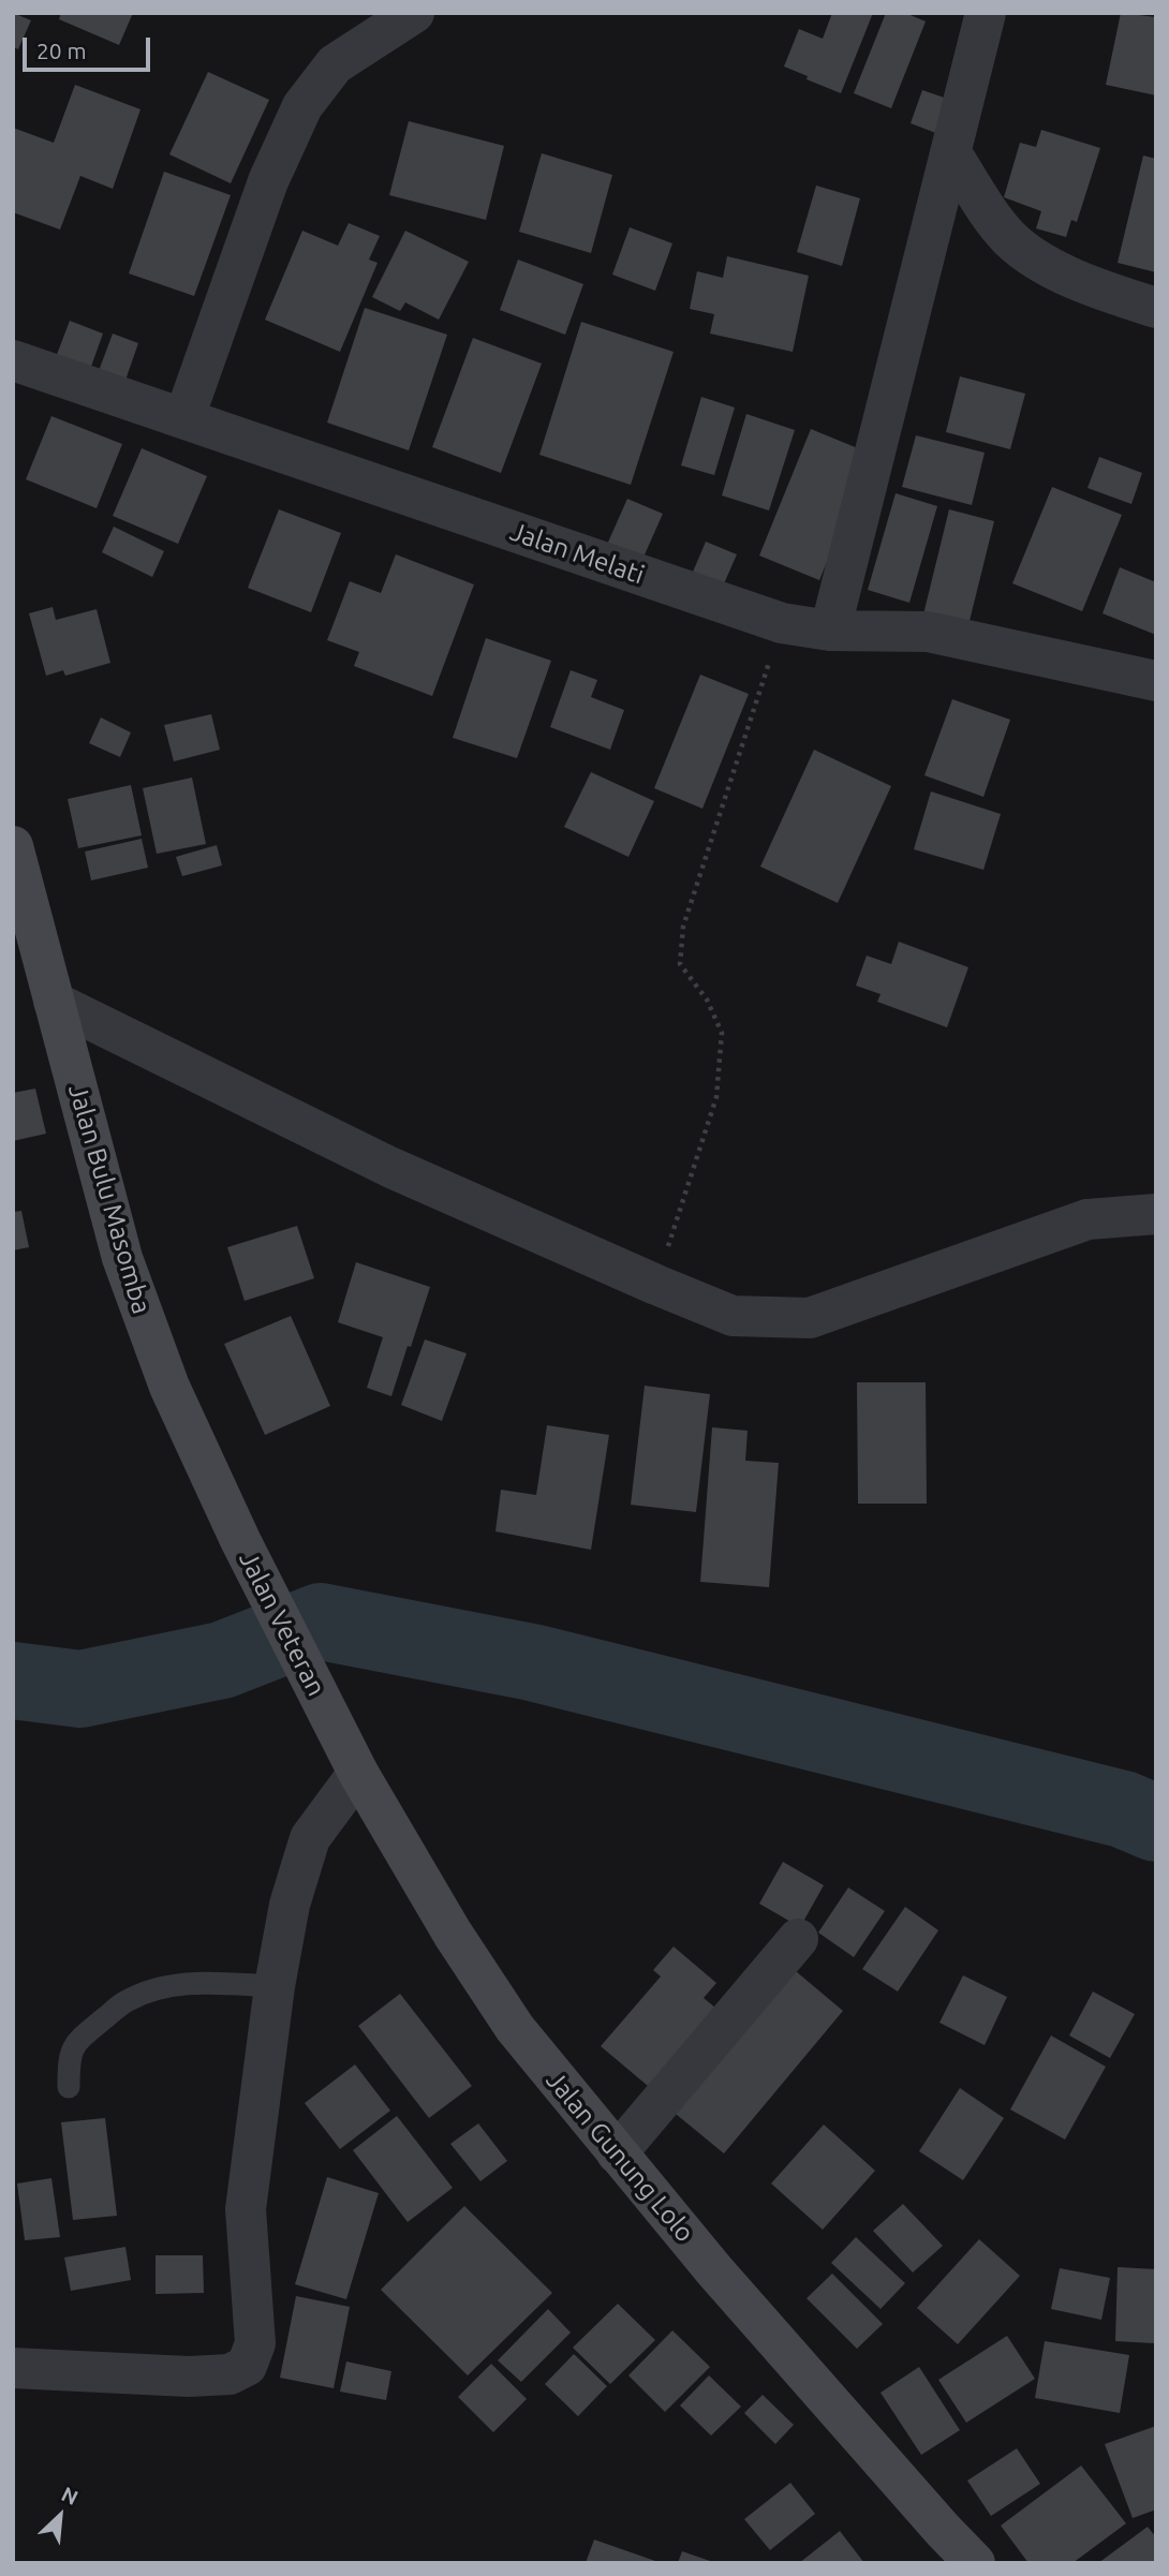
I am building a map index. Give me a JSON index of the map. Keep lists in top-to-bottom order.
{
  "streets": {
    "street": [
      "Jalan Melati",
      "Jalan Bulu Masomba",
      "Jalan Veteran",
      "Jalan Gunung Lolo"
    ]
  },
  "crossings": [
    ["Jalan Bulu Masomba", "Jalan Veteran"],
    ["Jalan Veteran", "Jalan Gunung Lolo"]
  ],
  "scale_bar": "20 m",
  "north": "top right"
}
